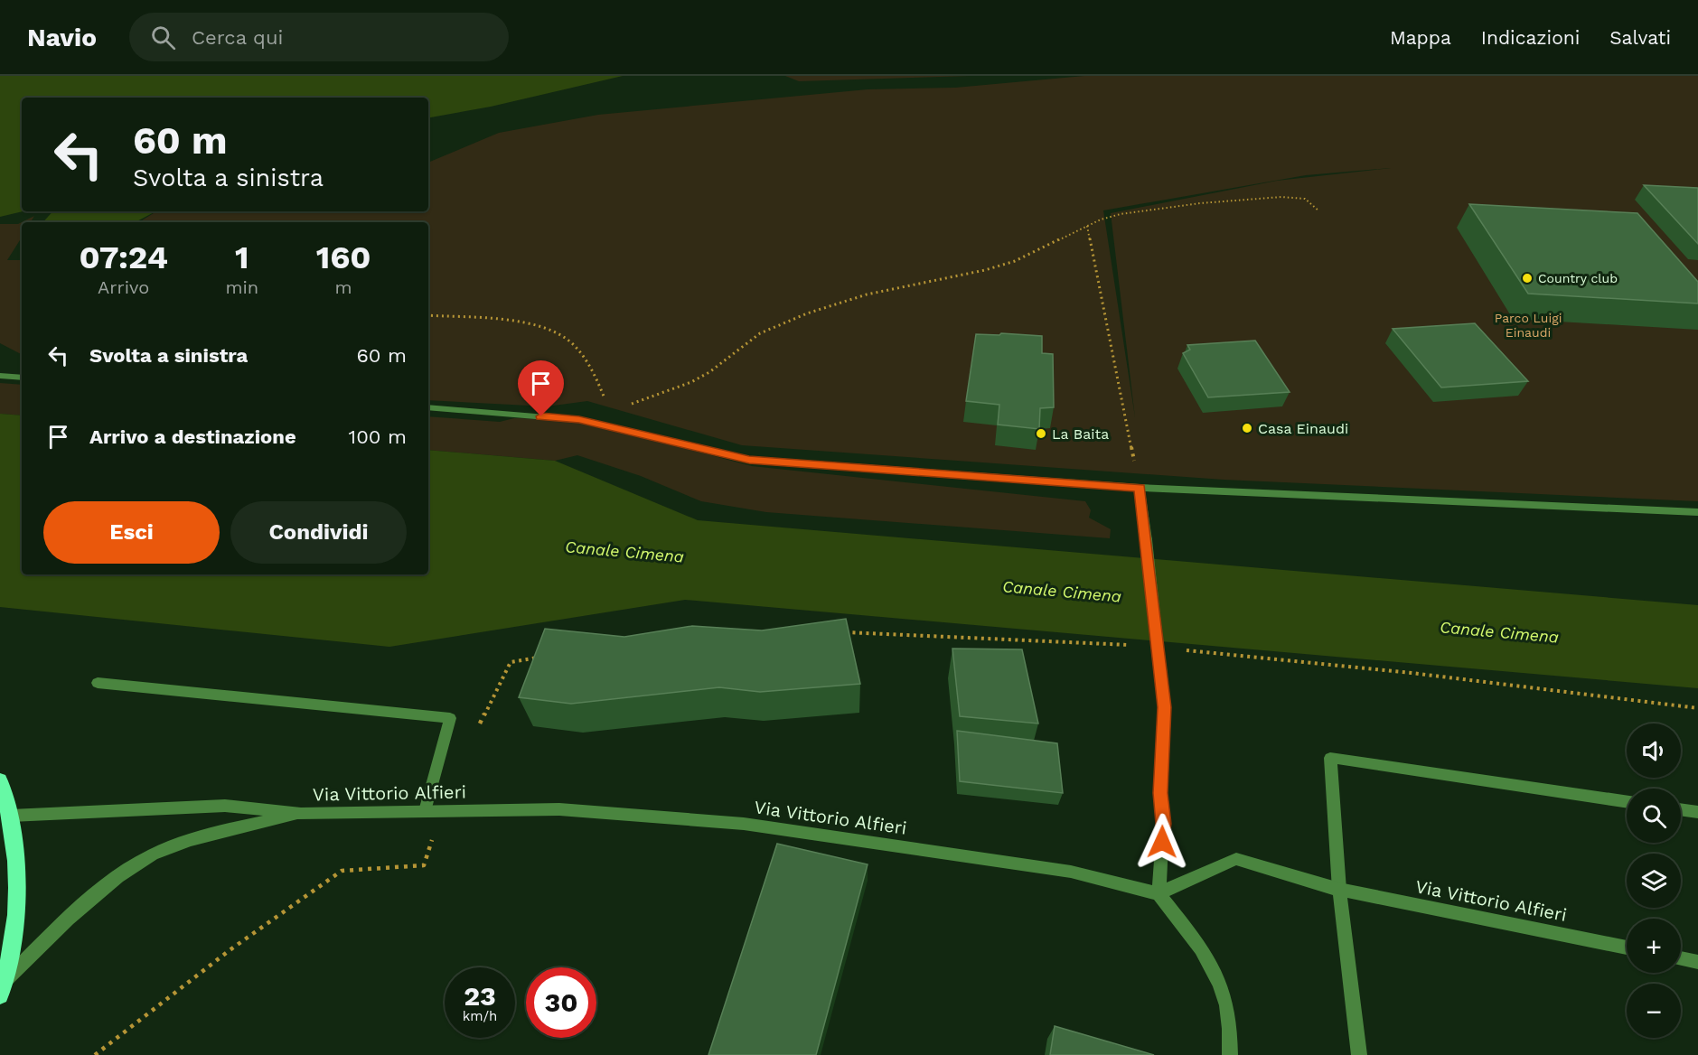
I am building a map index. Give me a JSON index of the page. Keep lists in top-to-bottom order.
{
  "streets": {
    "street": ["Via Vittorio Alfieri"]
  },
  "water": ["Canale Cimena"],
  "parks": ["Parco Luigi Einaudi"],
  "places": ["Country club", "Casa Einaudi", "La Baita"],
  "page": {
    "header": "Navio",
    "search": "Cerca qui",
    "nav": ["Mappa", "Indicazioni", "Salvati"],
    "turn": ["60 m", "Svolta a sinistra"],
    "eta": [
      "07:24",
      "Arrivo",
      "1",
      "min",
      "160",
      "m"
    ],
    "list": [
      {
        "name": "Svolta a sinistra",
        "value": "60 m"
      },
      {
        "name": "Arrivo a destinazione",
        "value": "100 m"
      }
    ],
    "buttons": ["Esci", "Condividi"],
    "map_buttons": ["+", "−"],
    "speed": "23 km/h",
    "limit": "30"
  }
}
